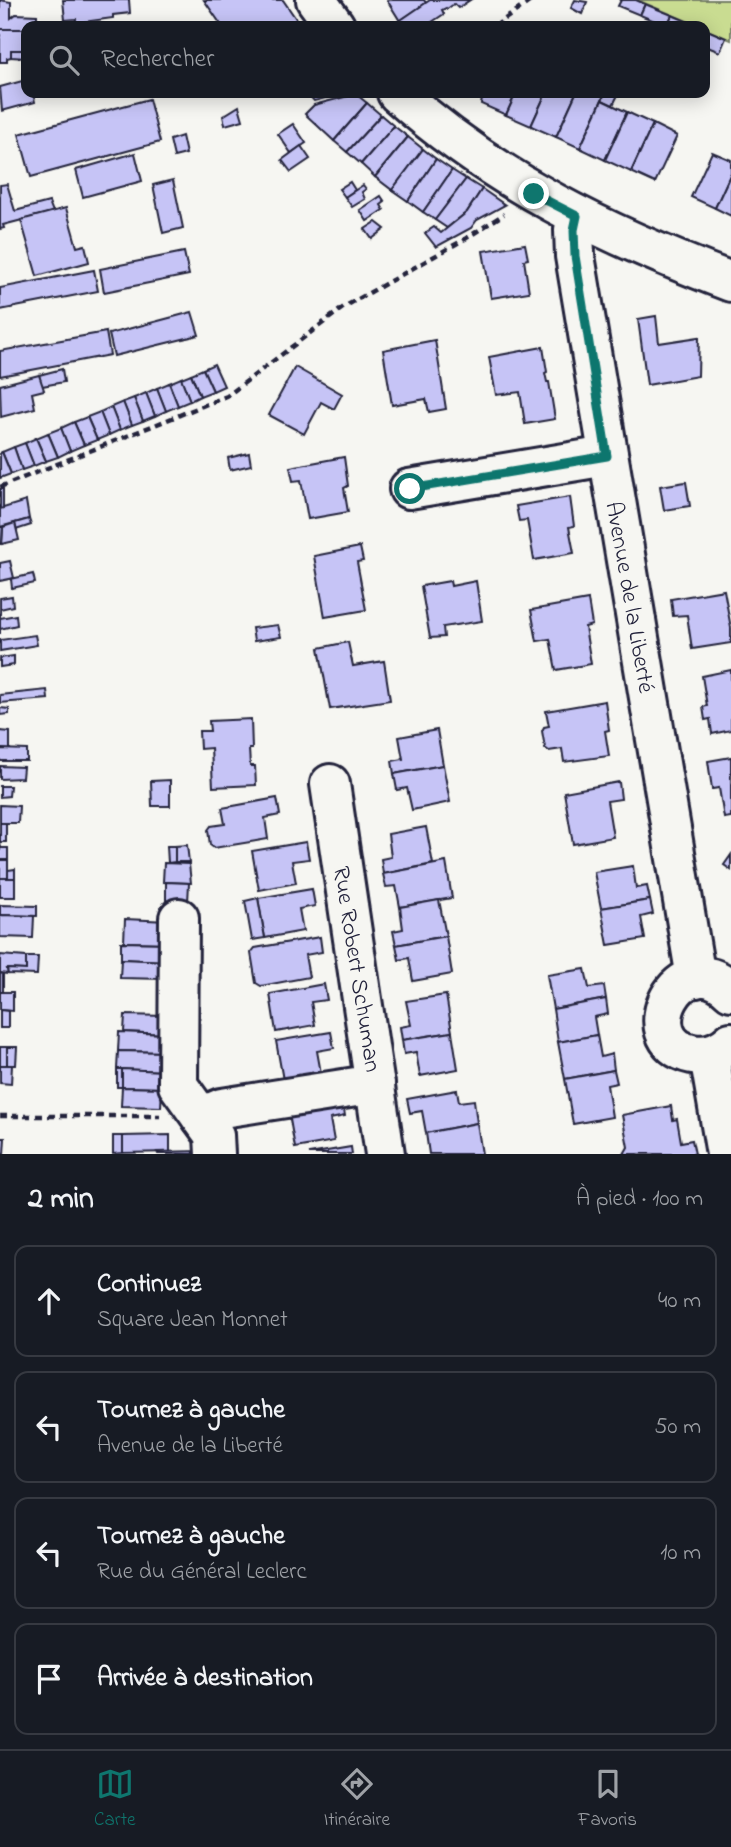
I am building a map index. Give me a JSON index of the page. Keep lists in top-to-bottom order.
{
  "streets": {
    "street": ["Avenue de la Liberté", "Rue Robert Schuman"]
  },
  "page": {
    "search": "Rechercher",
    "heading": ["2 min", "À pied · 100 m"],
    "list": [
      ["Continuez", "Square Jean Monnet", "40 m"],
      ["Tournez à gauche", "Avenue de la Liberté", "50 m"],
      ["Tournez à gauche", "Rue du Général Leclerc", "10 m"],
      "Arrivée à destination"
    ],
    "nav": ["Carte", "Itinéraire", "Favoris"]
  }
}
